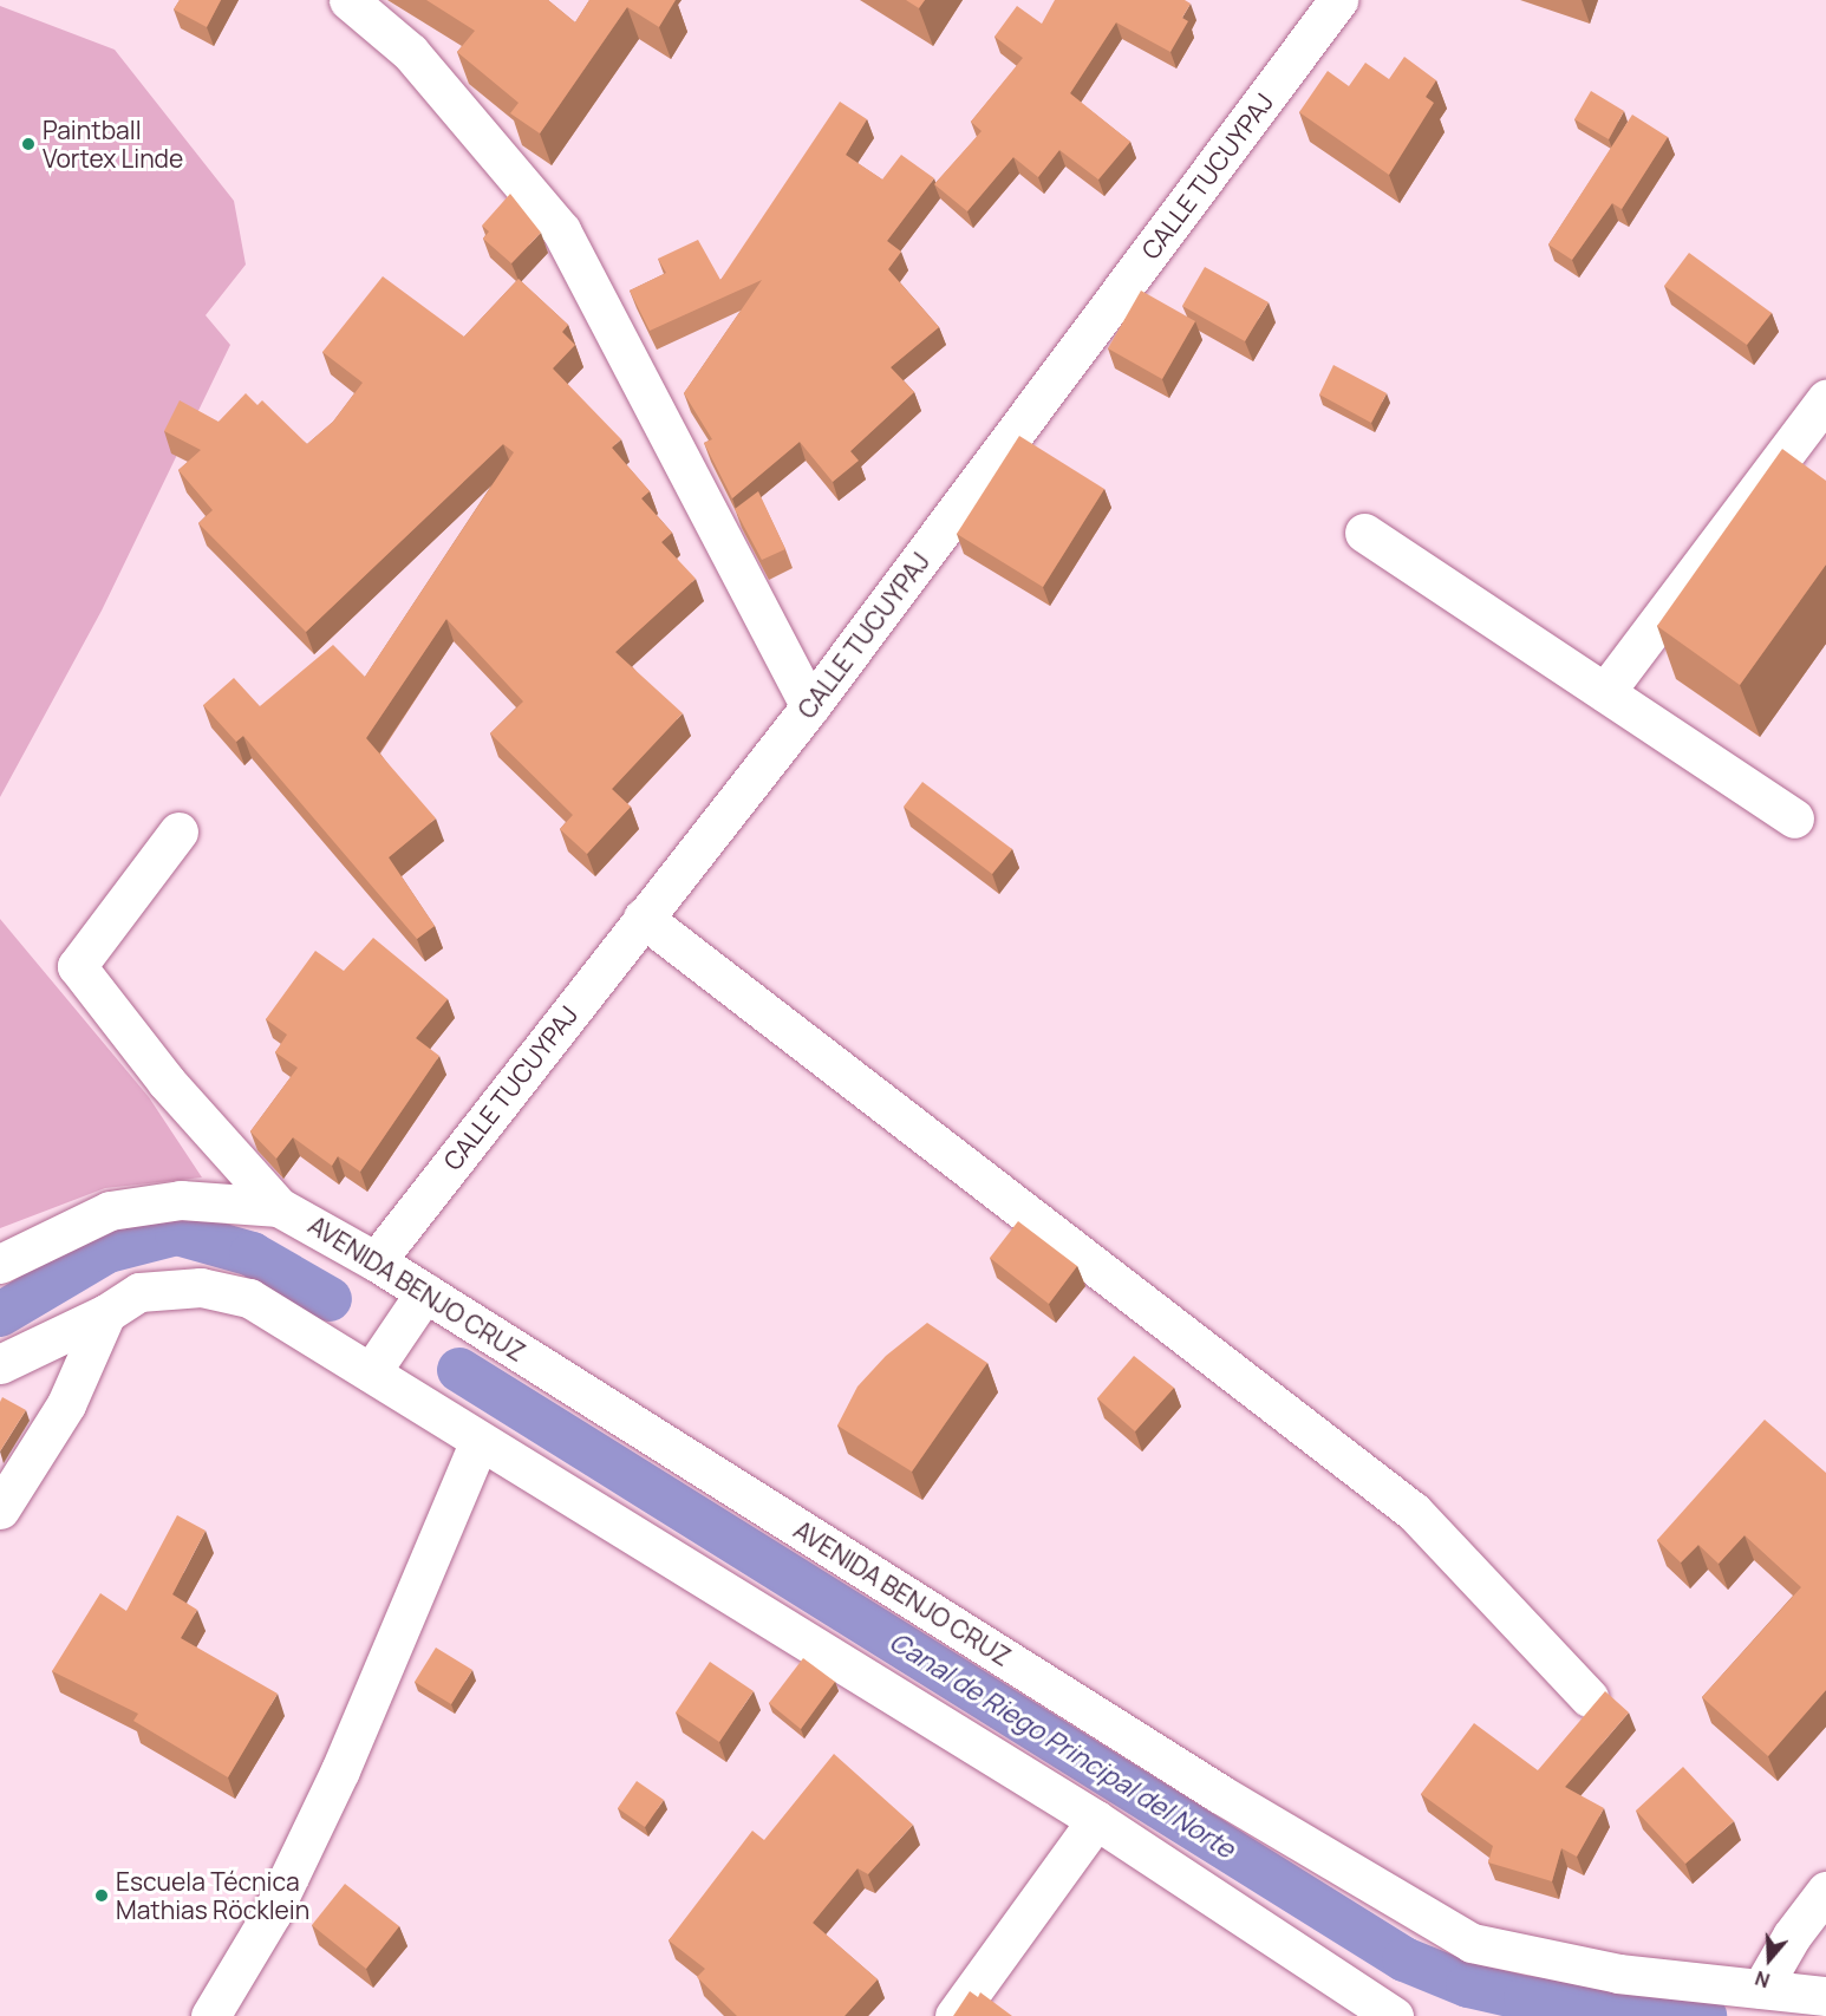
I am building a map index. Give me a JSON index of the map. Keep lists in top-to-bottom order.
{
  "streets": {
    "street": ["CALLE TUCUYPAJ", "AVENIDA BENJO CRUZ"]
  },
  "crossings": [
    ["CALLE TUCUYPAJ", "AVENIDA BENJO CRUZ"]
  ],
  "water": ["Canal de Riego Principal del Norte"],
  "places": ["Paintball Vortex Linde", "Escuela Técnica Mathias Röcklein"],
  "north": "bottom"
}
